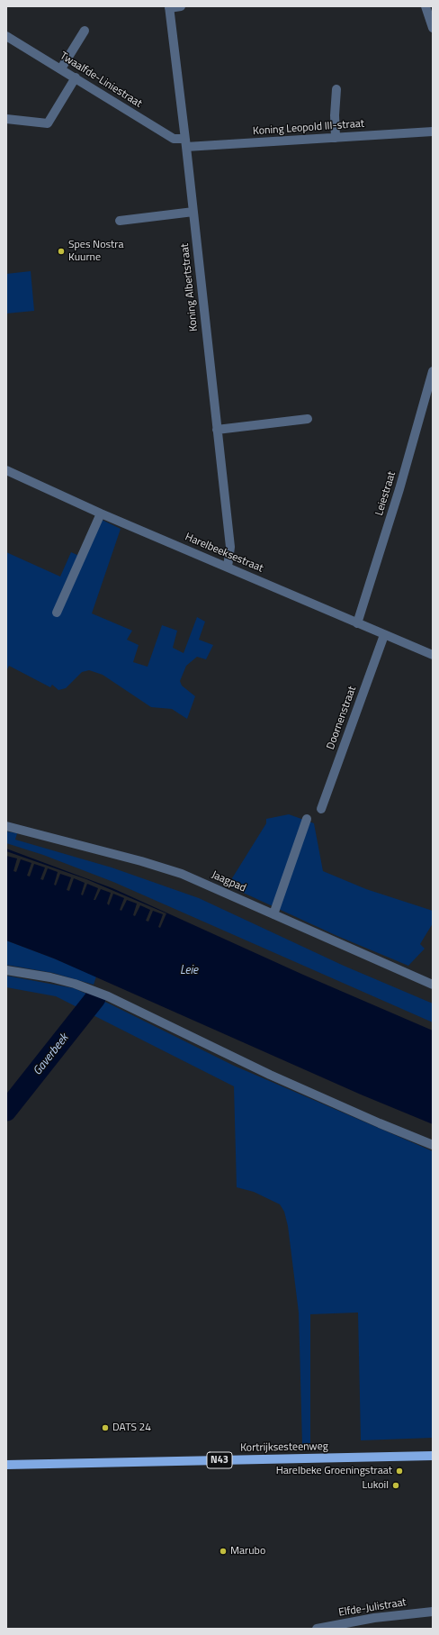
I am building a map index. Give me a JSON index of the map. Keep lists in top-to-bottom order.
{
  "streets": {
    "main road": ["Kortrijksesteenweg", "N43"],
    "street": [
      "Twaalfde-Liniestraat",
      "Koning Leopold III-straat",
      "Koning Albertstraat",
      "Leiestraat",
      "Harelbeeksestraat",
      "Doornenstraat",
      "Jaagpad",
      "Elfde-Julistraat"
    ]
  },
  "crossings": [
    ["Twaalfde-Liniestraat", "Koning Leopold III-straat"],
    ["Twaalfde-Liniestraat", "Koning Albertstraat"],
    ["Koning Leopold III-straat", "Koning Albertstraat"],
    ["Koning Albertstraat", "Harelbeeksestraat"],
    ["Leiestraat", "Harelbeeksestraat"],
    ["Harelbeeksestraat", "Doornenstraat"]
  ],
  "water": ["Leie", "Gaverbeek"],
  "places": [
    "Spes Nostra Kuurne",
    "DATS 24",
    "Harelbeke Groeningstraat",
    "Lukoil",
    "Marubo"
  ]
}
